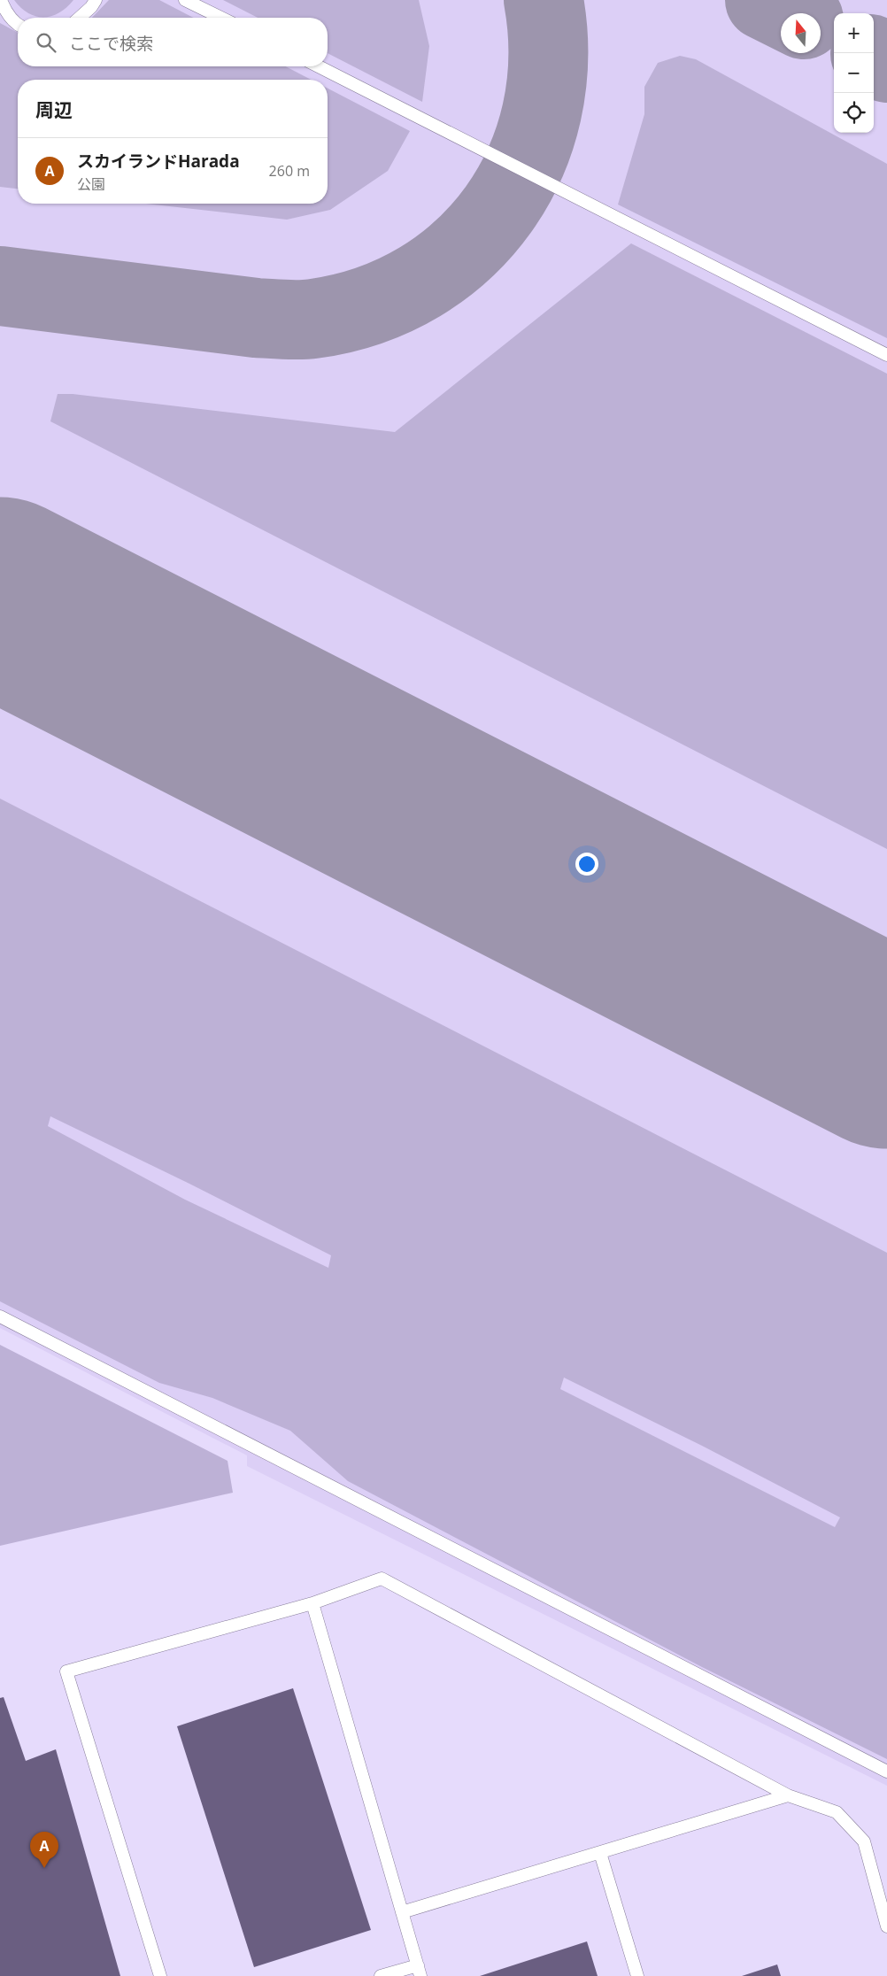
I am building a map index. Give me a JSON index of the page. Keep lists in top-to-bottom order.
{
  "north": "top",
  "page": {
    "map_buttons": ["+", "−"],
    "search": "ここで検索",
    "heading": "周辺",
    "list": [
      {
        "mark": "A",
        "name": "スカイランドHarada",
        "note": "公園",
        "value": "260 m"
      }
    ],
    "pins": "A"
  }
}
